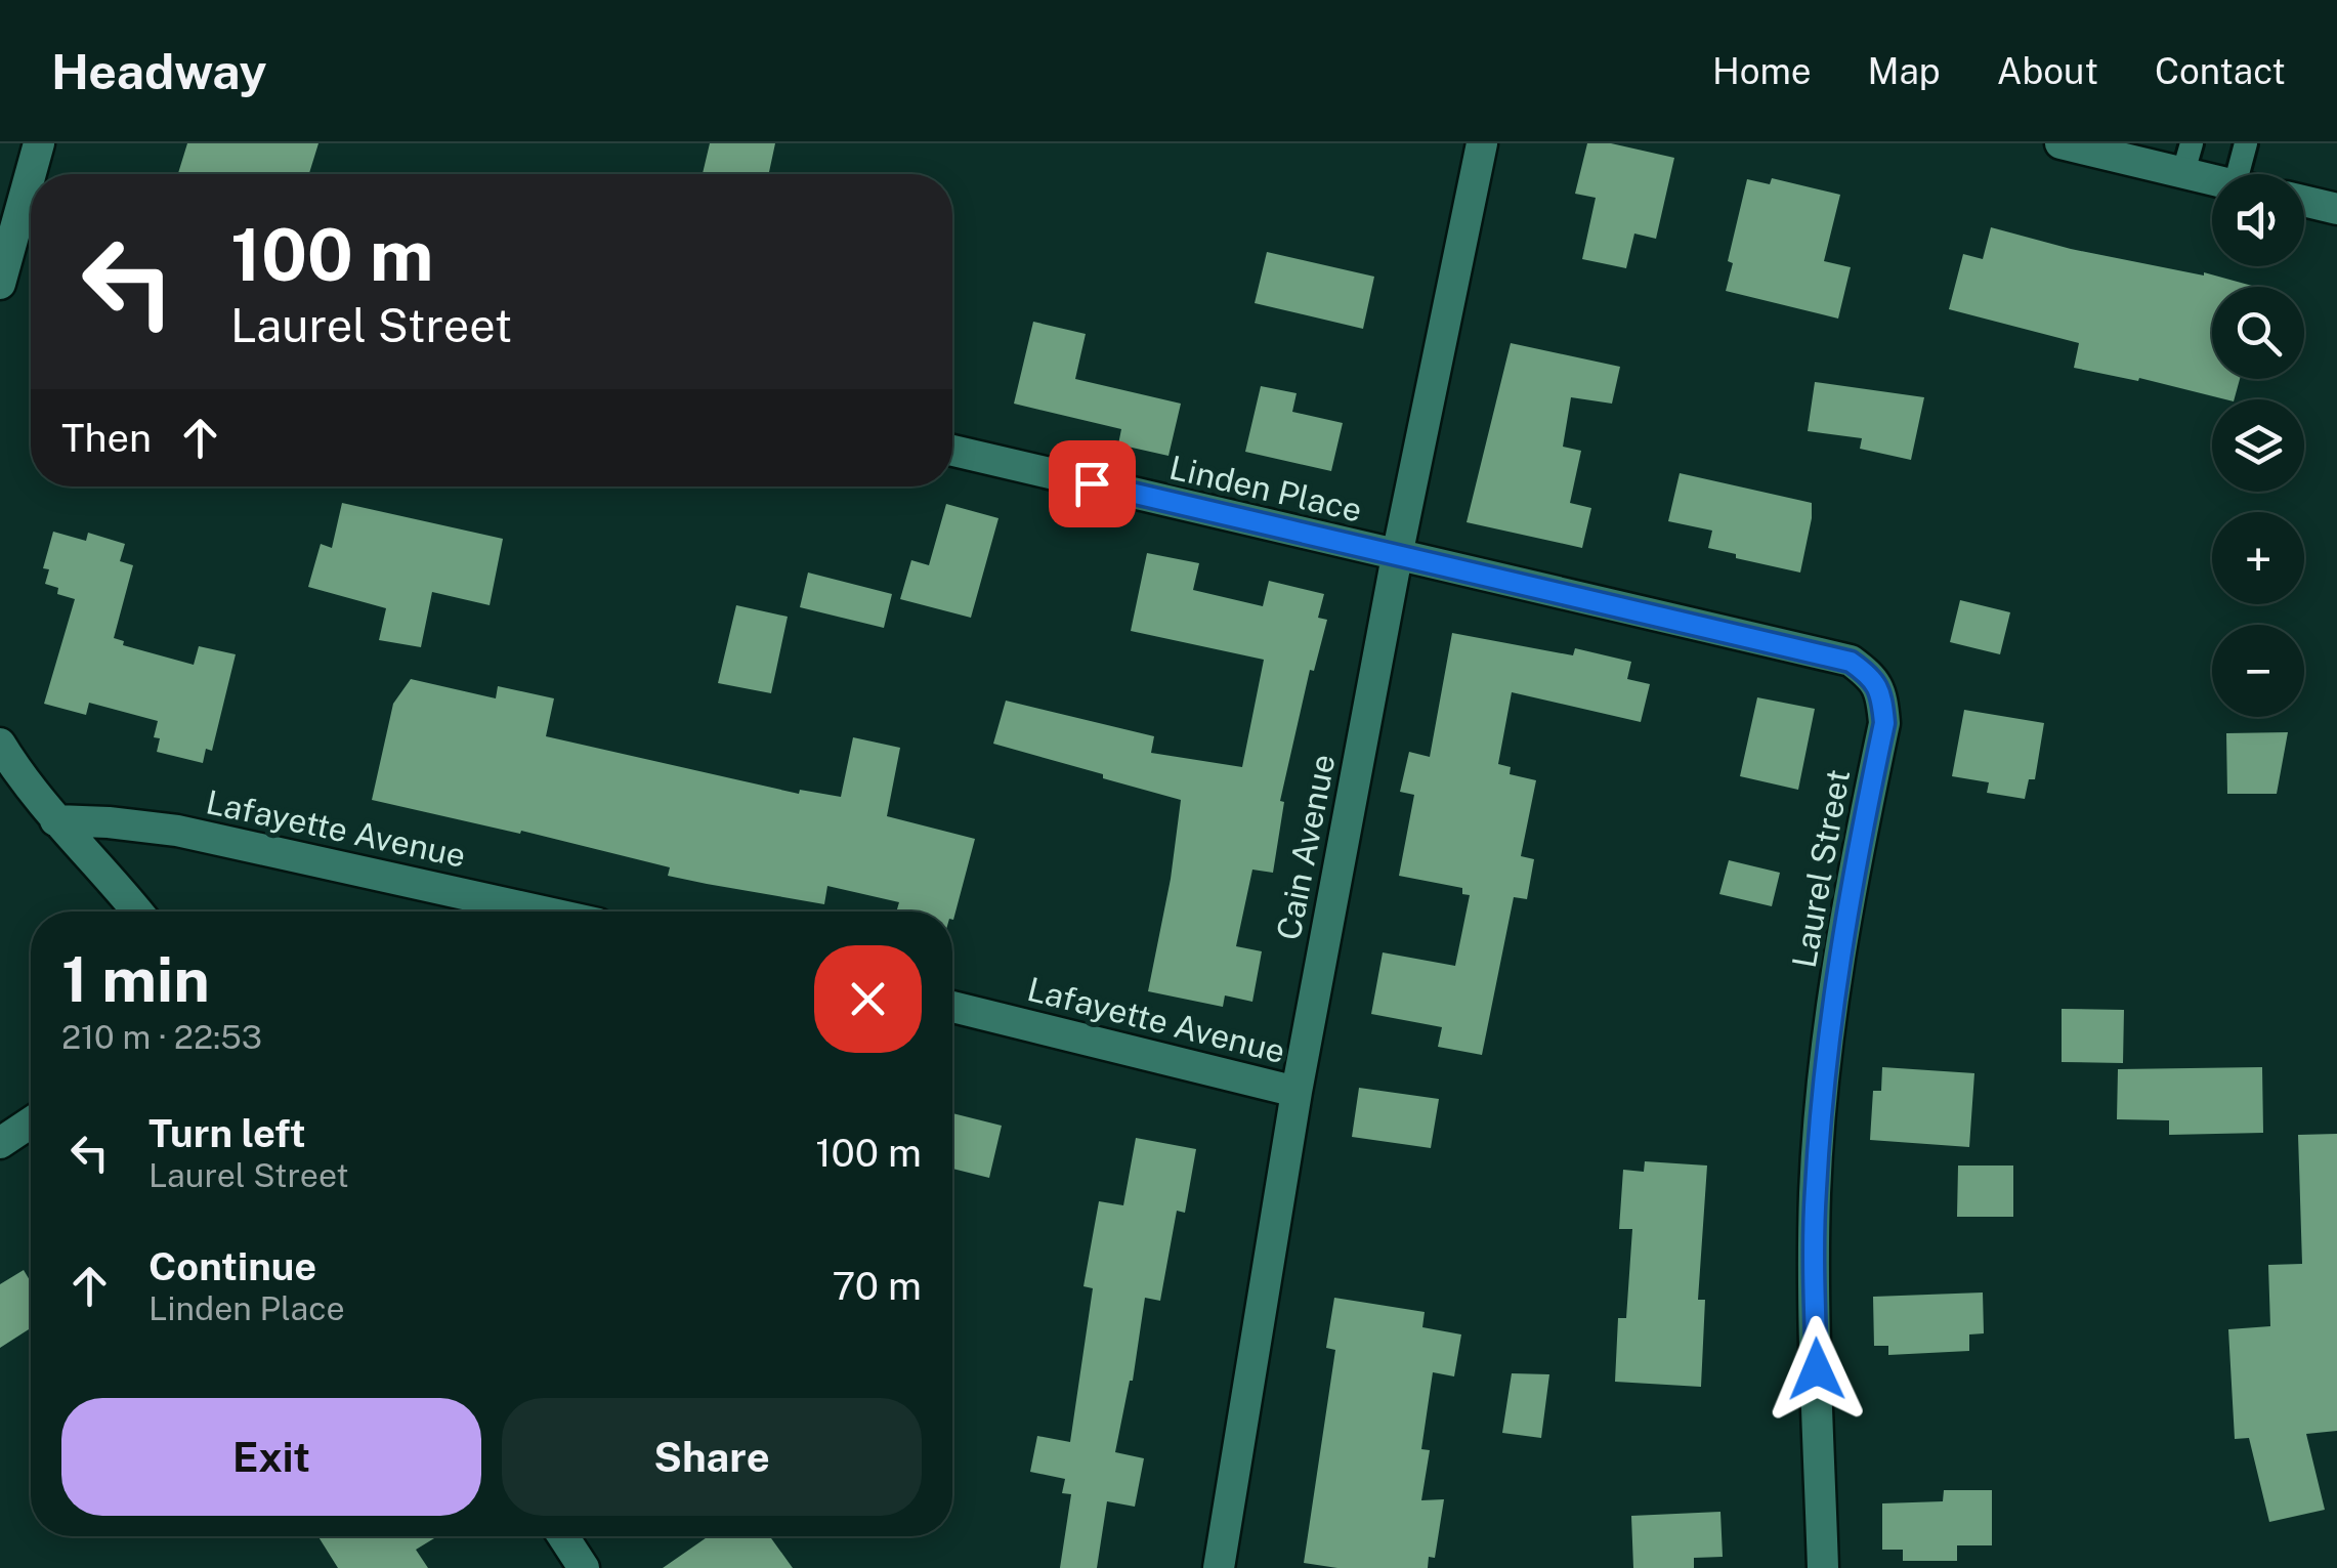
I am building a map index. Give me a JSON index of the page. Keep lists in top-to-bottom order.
{
  "streets": {
    "street": [
      "Linden Place",
      "Lafayette Avenue",
      "Cain Avenue",
      "Laurel Street"
    ]
  },
  "crossings": [
    ["Linden Place", "Cain Avenue"],
    ["Linden Place", "Laurel Street"],
    ["Lafayette Avenue", "Cain Avenue"],
    ["Cain Avenue", "Laurel Street"]
  ],
  "page": {
    "header": "Headway",
    "nav": [
      "Home",
      "Map",
      "About",
      "Contact"
    ],
    "map_buttons": ["+", "−"],
    "turn": ["100 m", "Laurel Street"],
    "then": "Then",
    "heading": ["1 min", "210 m · 22:53"],
    "list": [
      {
        "name": "Turn left",
        "note": "Laurel Street",
        "value": "100 m"
      },
      {
        "name": "Continue",
        "note": "Linden Place",
        "value": "70 m"
      }
    ],
    "buttons": ["Exit", "Share"]
  }
}
